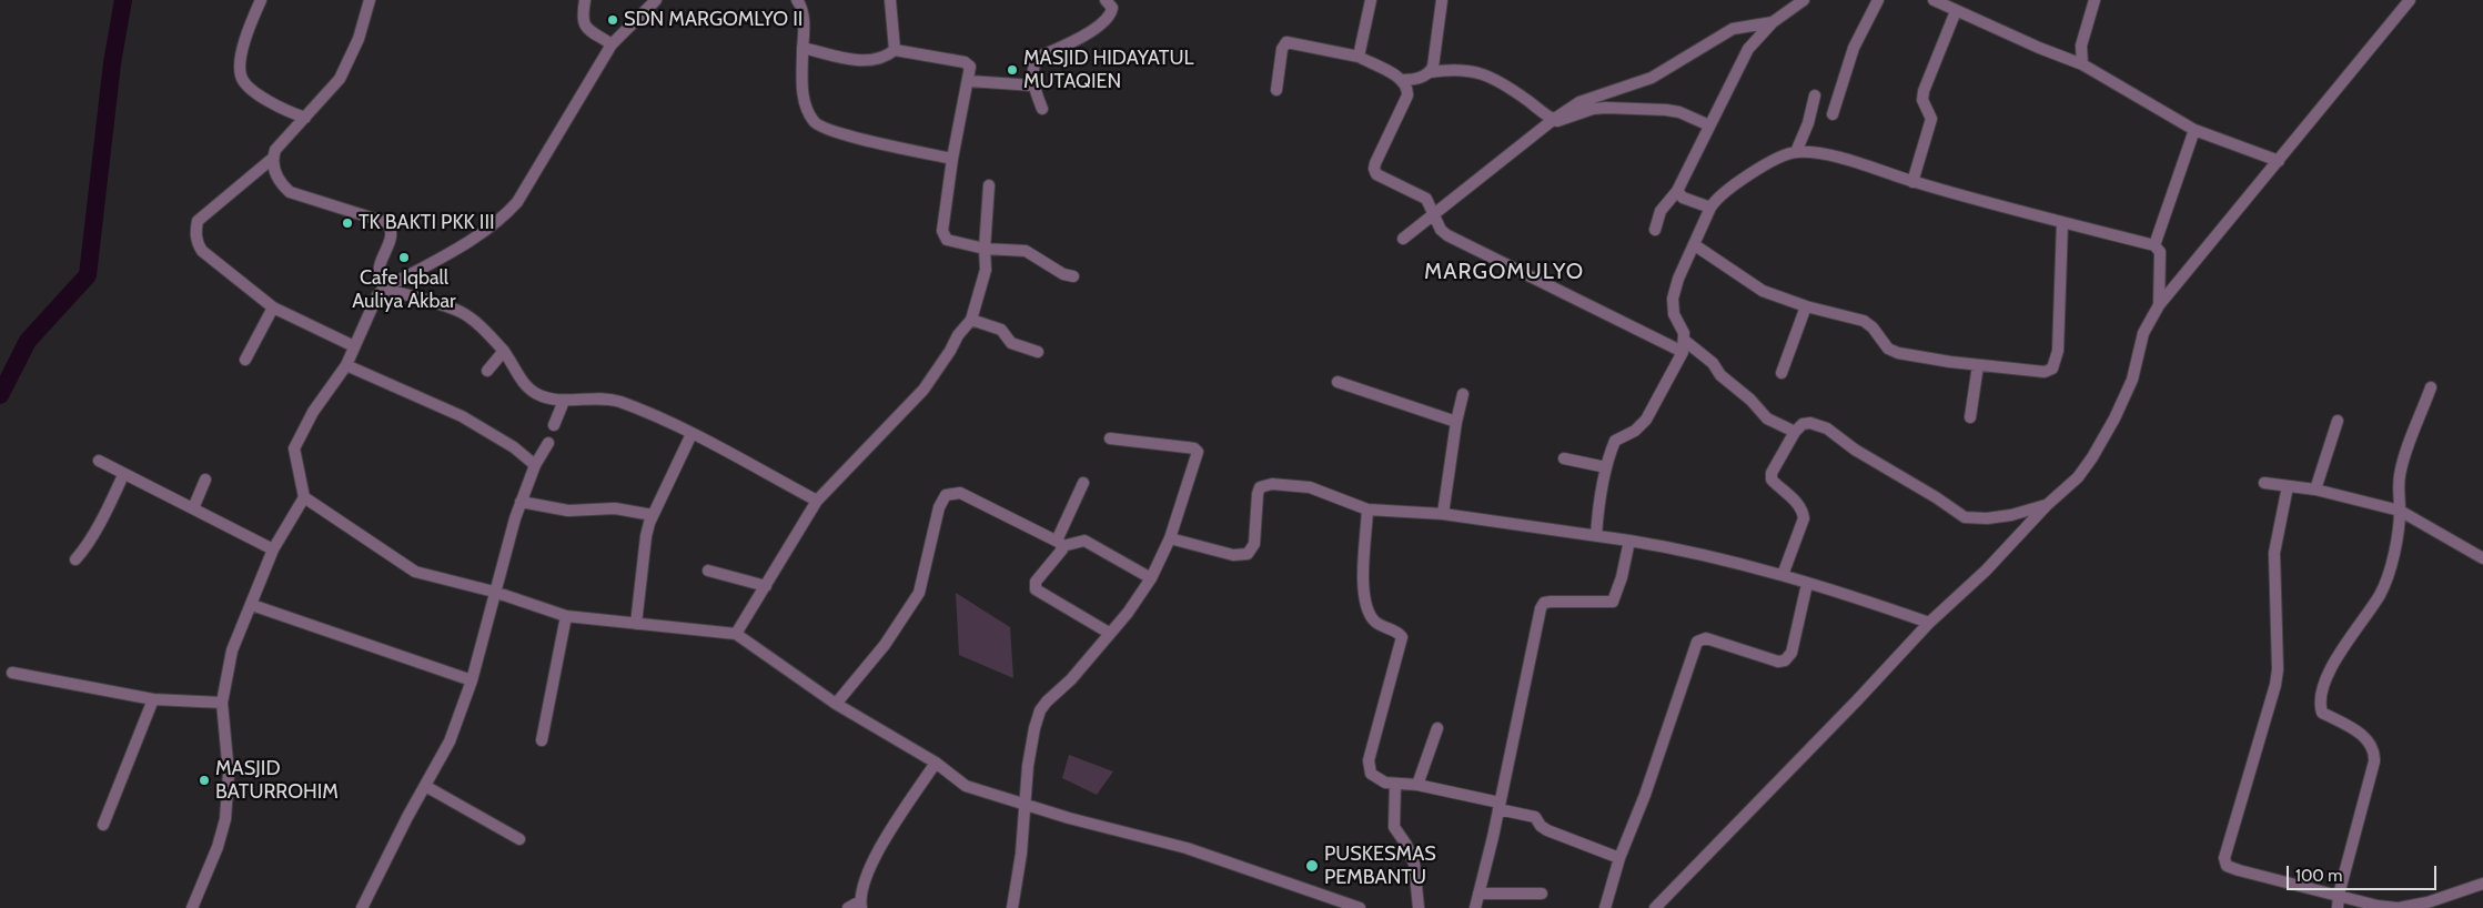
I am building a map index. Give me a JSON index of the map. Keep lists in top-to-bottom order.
{
  "districts": ["MARGOMULYO"],
  "places": [
    "SDN MARGOMLYO II",
    "MASJID HIDAYATUL MUTAQIEN",
    "TK BAKTI PKK III",
    "Cafe Iqball Auliya Akbar",
    "MASJID BATURROHIM",
    "PUSKESMAS PEMBANTU"
  ],
  "scale_bar": "100 m"
}
